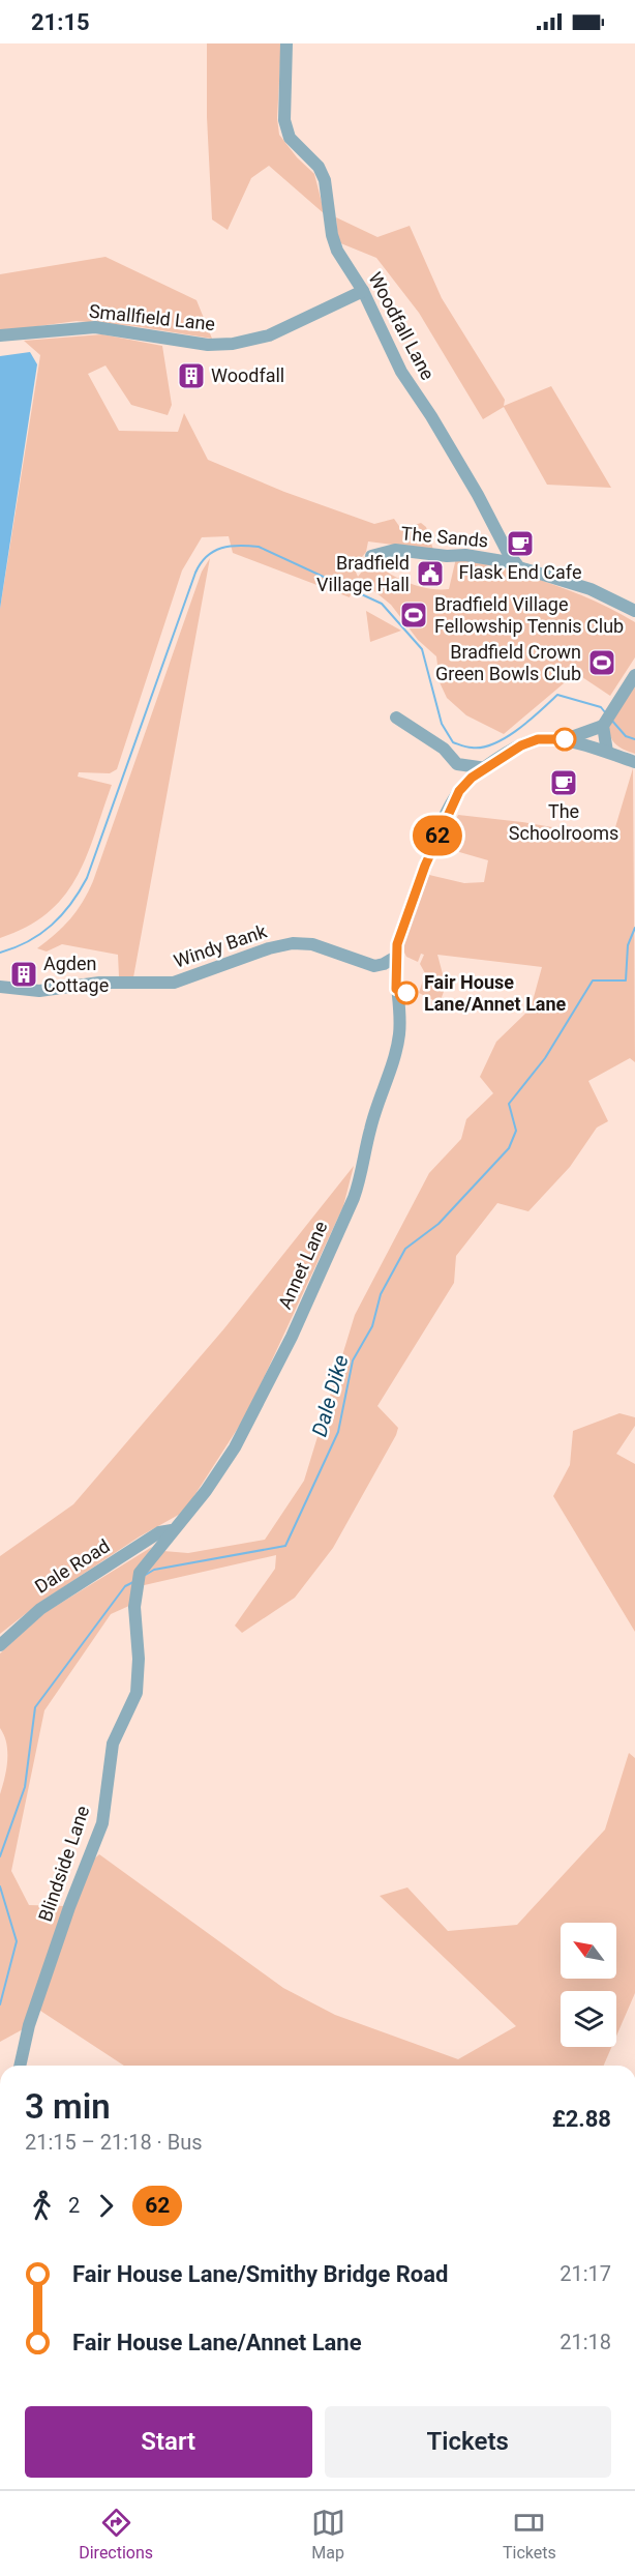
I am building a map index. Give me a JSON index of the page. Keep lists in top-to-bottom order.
{
  "streets": {
    "street": [
      "Smallfield Lane",
      "Woodfall Lane",
      "The Sands",
      "Windy Bank",
      "Annet Lane",
      "Dale Road",
      "Blindside Lane"
    ]
  },
  "crossings": [
    ["Smallfield Lane", "Woodfall Lane"],
    ["Woodfall Lane", "The Sands"],
    ["Windy Bank", "Annet Lane"],
    ["Annet Lane", "Dale Road"],
    ["Annet Lane", "Blindside Lane"],
    ["Dale Road", "Blindside Lane"]
  ],
  "water": ["Dale Dike"],
  "places": {
    "building": ["Woodfall", "Agden Cottage"],
    "cafe": ["Flask End Cafe", "The Schoolrooms"],
    "public building": ["Bradfield Village Hall"],
    "sports": ["Bradfield Village Fellowship Tennis Club", "Bradfield Crown Green Bowls Club"],
    "other": ["Fair House Lane/Annet Lane"]
  },
  "lines": ["bus line 62"],
  "north": "top left",
  "page": {
    "status": "21:15",
    "on_map": "62",
    "heading": ["3 min", "21:15 – 21:18 · Bus", "£2.88"],
    "legs": ["2", "62"],
    "list": [
      {
        "name": "Fair House Lane/Smithy Bridge Road",
        "value": "21:17"
      },
      {
        "name": "Fair House Lane/Annet Lane",
        "value": "21:18"
      }
    ],
    "buttons": ["Start", "Tickets"],
    "tabs": ["Directions", "Map", "Tickets"]
  }
}
